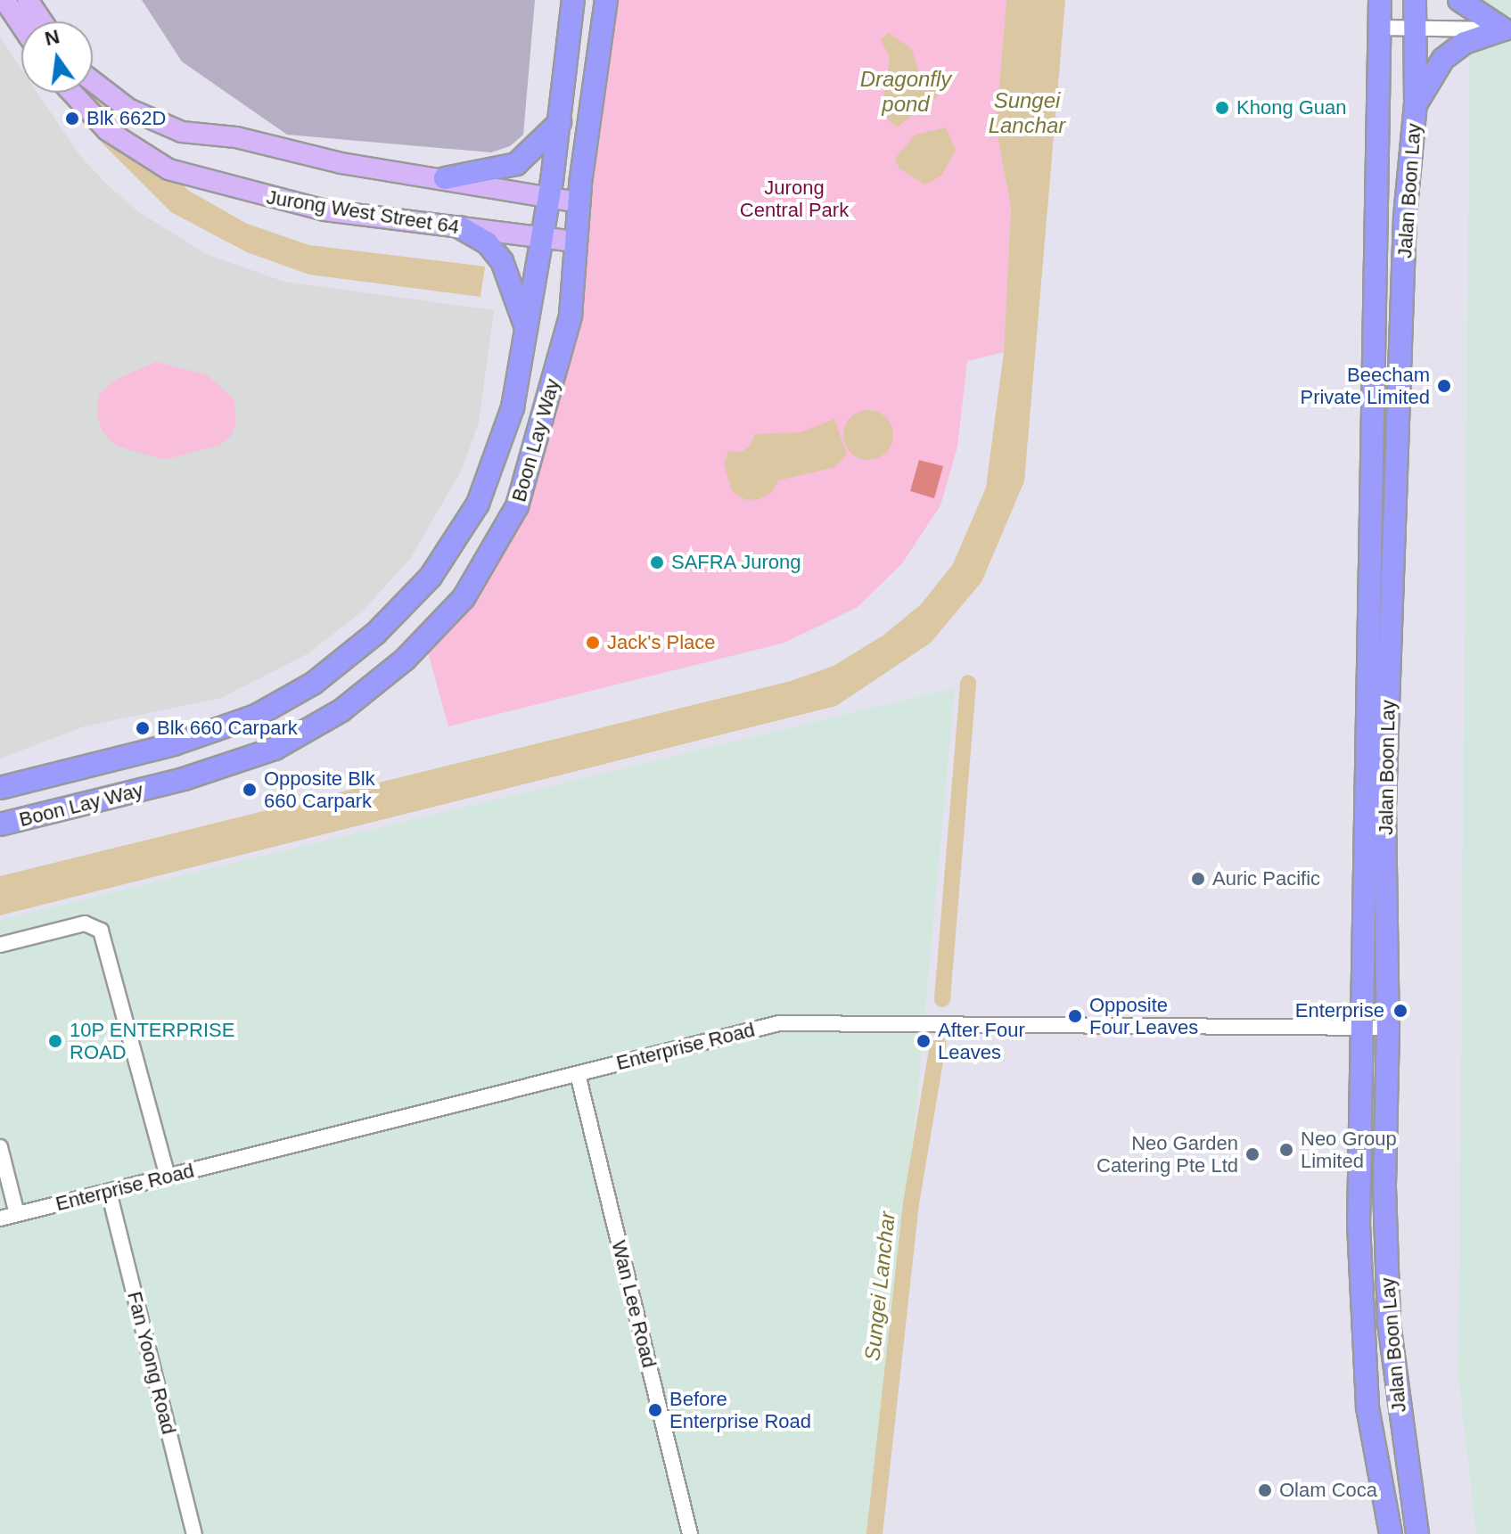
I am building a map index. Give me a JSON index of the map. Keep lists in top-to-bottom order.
{
  "streets": {
    "main road": ["Jalan Boon Lay", "Boon Lay Way"],
    "street": [
      "Jurong West Street 64",
      "Enterprise Road",
      "Wan Lee Road",
      "Fan Yoong Road"
    ]
  },
  "crossings": [
    ["Jalan Boon Lay", "Enterprise Road"],
    ["Jurong West Street 64", "Boon Lay Way"],
    ["Enterprise Road", "Wan Lee Road"],
    ["Enterprise Road", "Fan Yoong Road"]
  ],
  "water": ["Dragonfly pond", "Sungei Lanchar"],
  "parks": ["Jurong Central Park"],
  "places": [
    "Khong Guan",
    "Blk 662D",
    "Beecham Private Limited",
    "SAFRA Jurong",
    "Jack's Place",
    "Blk 660 Carpark",
    "Opposite Blk 660 Carpark",
    "Auric Pacific",
    "Enterprise",
    "Opposite Four Leaves",
    "10P ENTERPRISE ROAD",
    "After Four Leaves",
    "Neo Group Limited",
    "Neo Garden Catering Pte Ltd",
    "Before Enterprise Road",
    "Olam Coca"
  ],
  "north": "top"
}
